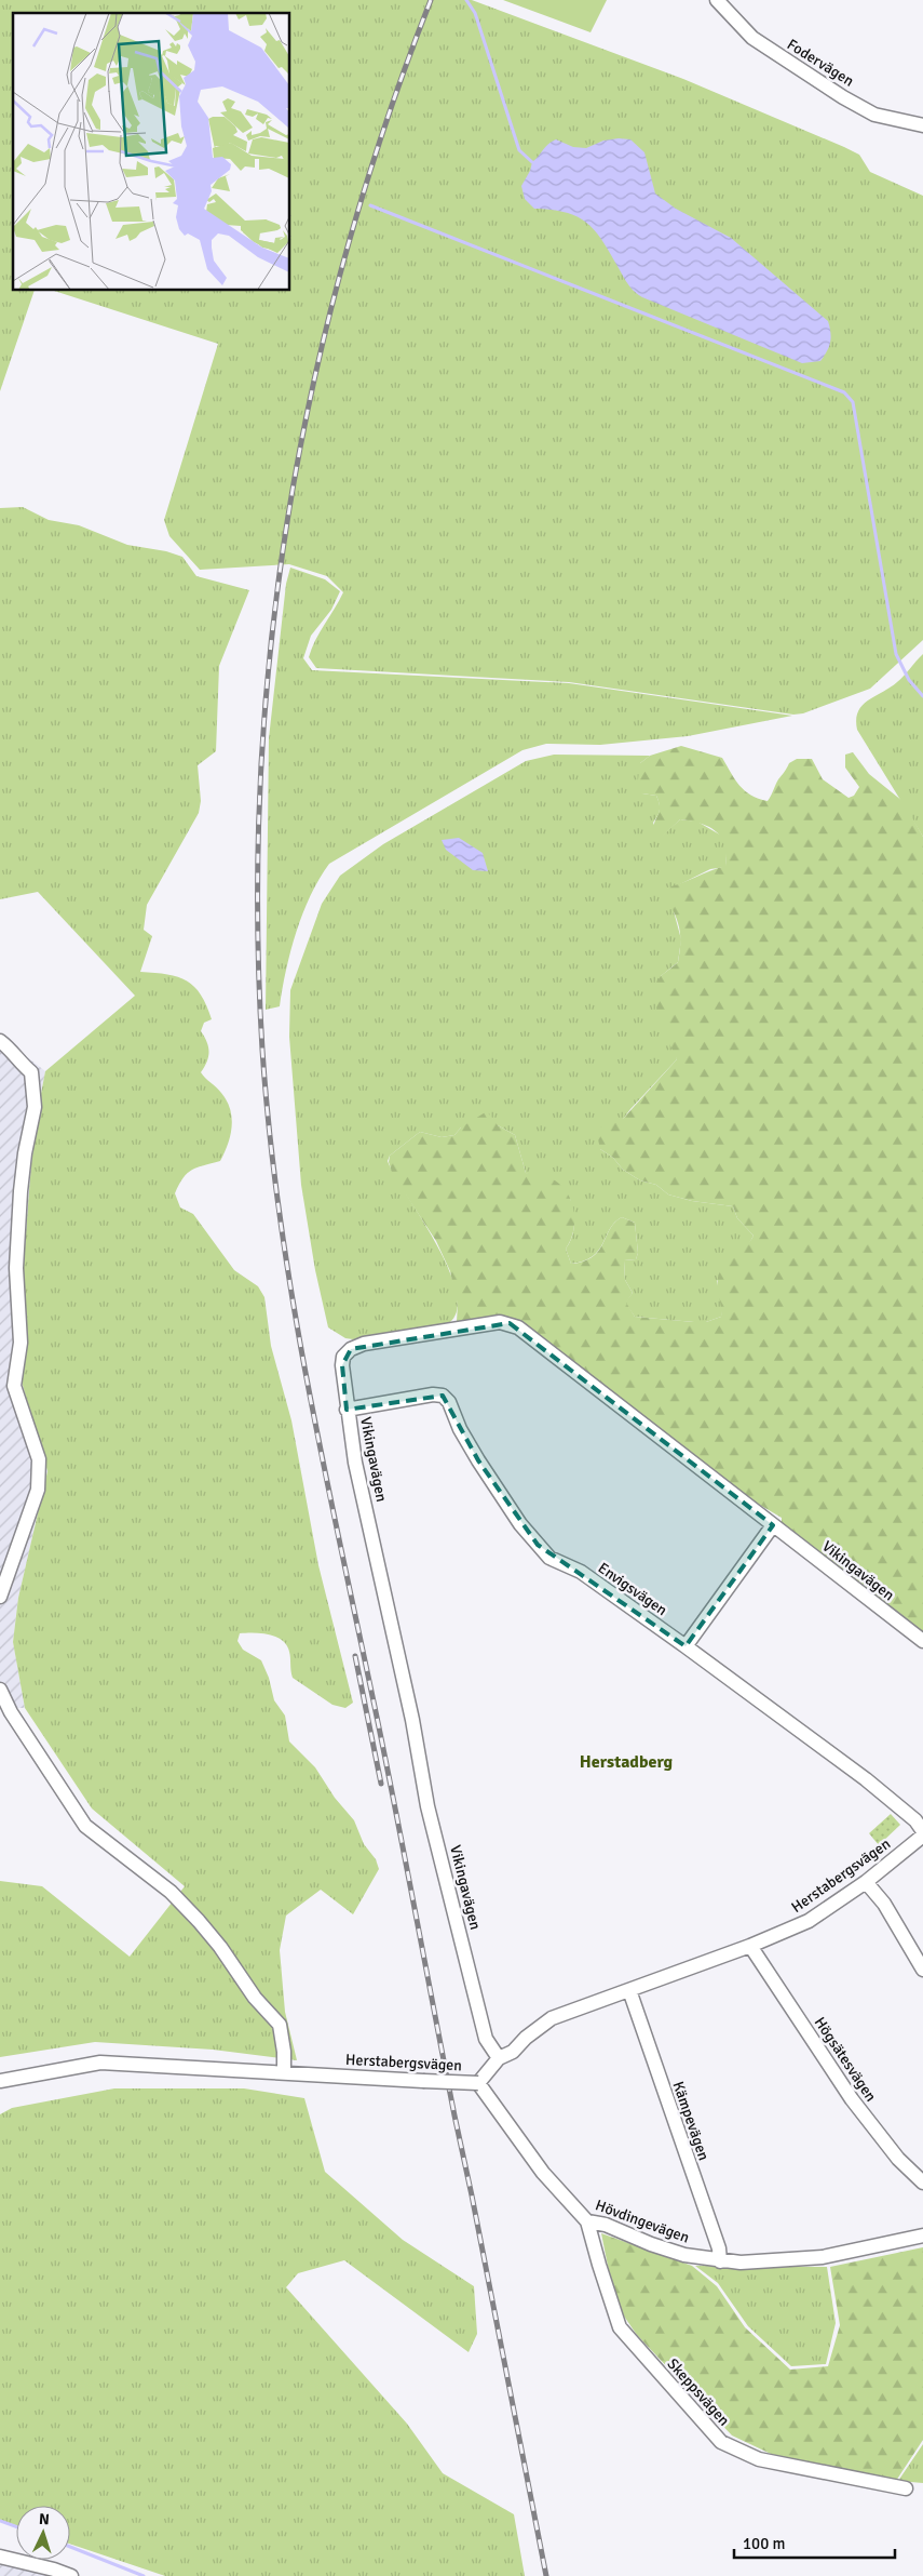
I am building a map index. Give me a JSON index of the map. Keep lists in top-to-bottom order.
{
  "streets": {
    "street": [
      "Fodervägen",
      "Vikingavägen",
      "Envigsvägen",
      "Herstabergsvägen",
      "Högsätesvägen",
      "Kämpevägen",
      "Hövdingevägen",
      "Skeppsvägen"
    ]
  },
  "crossings": [
    ["Vikingavägen", "Envigsvägen"],
    ["Vikingavägen", "Herstabergsvägen"],
    ["Envigsvägen", "Herstabergsvägen"],
    ["Herstabergsvägen", "Högsätesvägen"],
    ["Herstabergsvägen", "Kämpevägen"],
    ["Herstabergsvägen", "Hövdingevägen"],
    ["Kämpevägen", "Hövdingevägen"],
    ["Hövdingevägen", "Skeppsvägen"]
  ],
  "districts": ["Herstadberg"],
  "scale_bar": "100 m",
  "north": "top"
}
